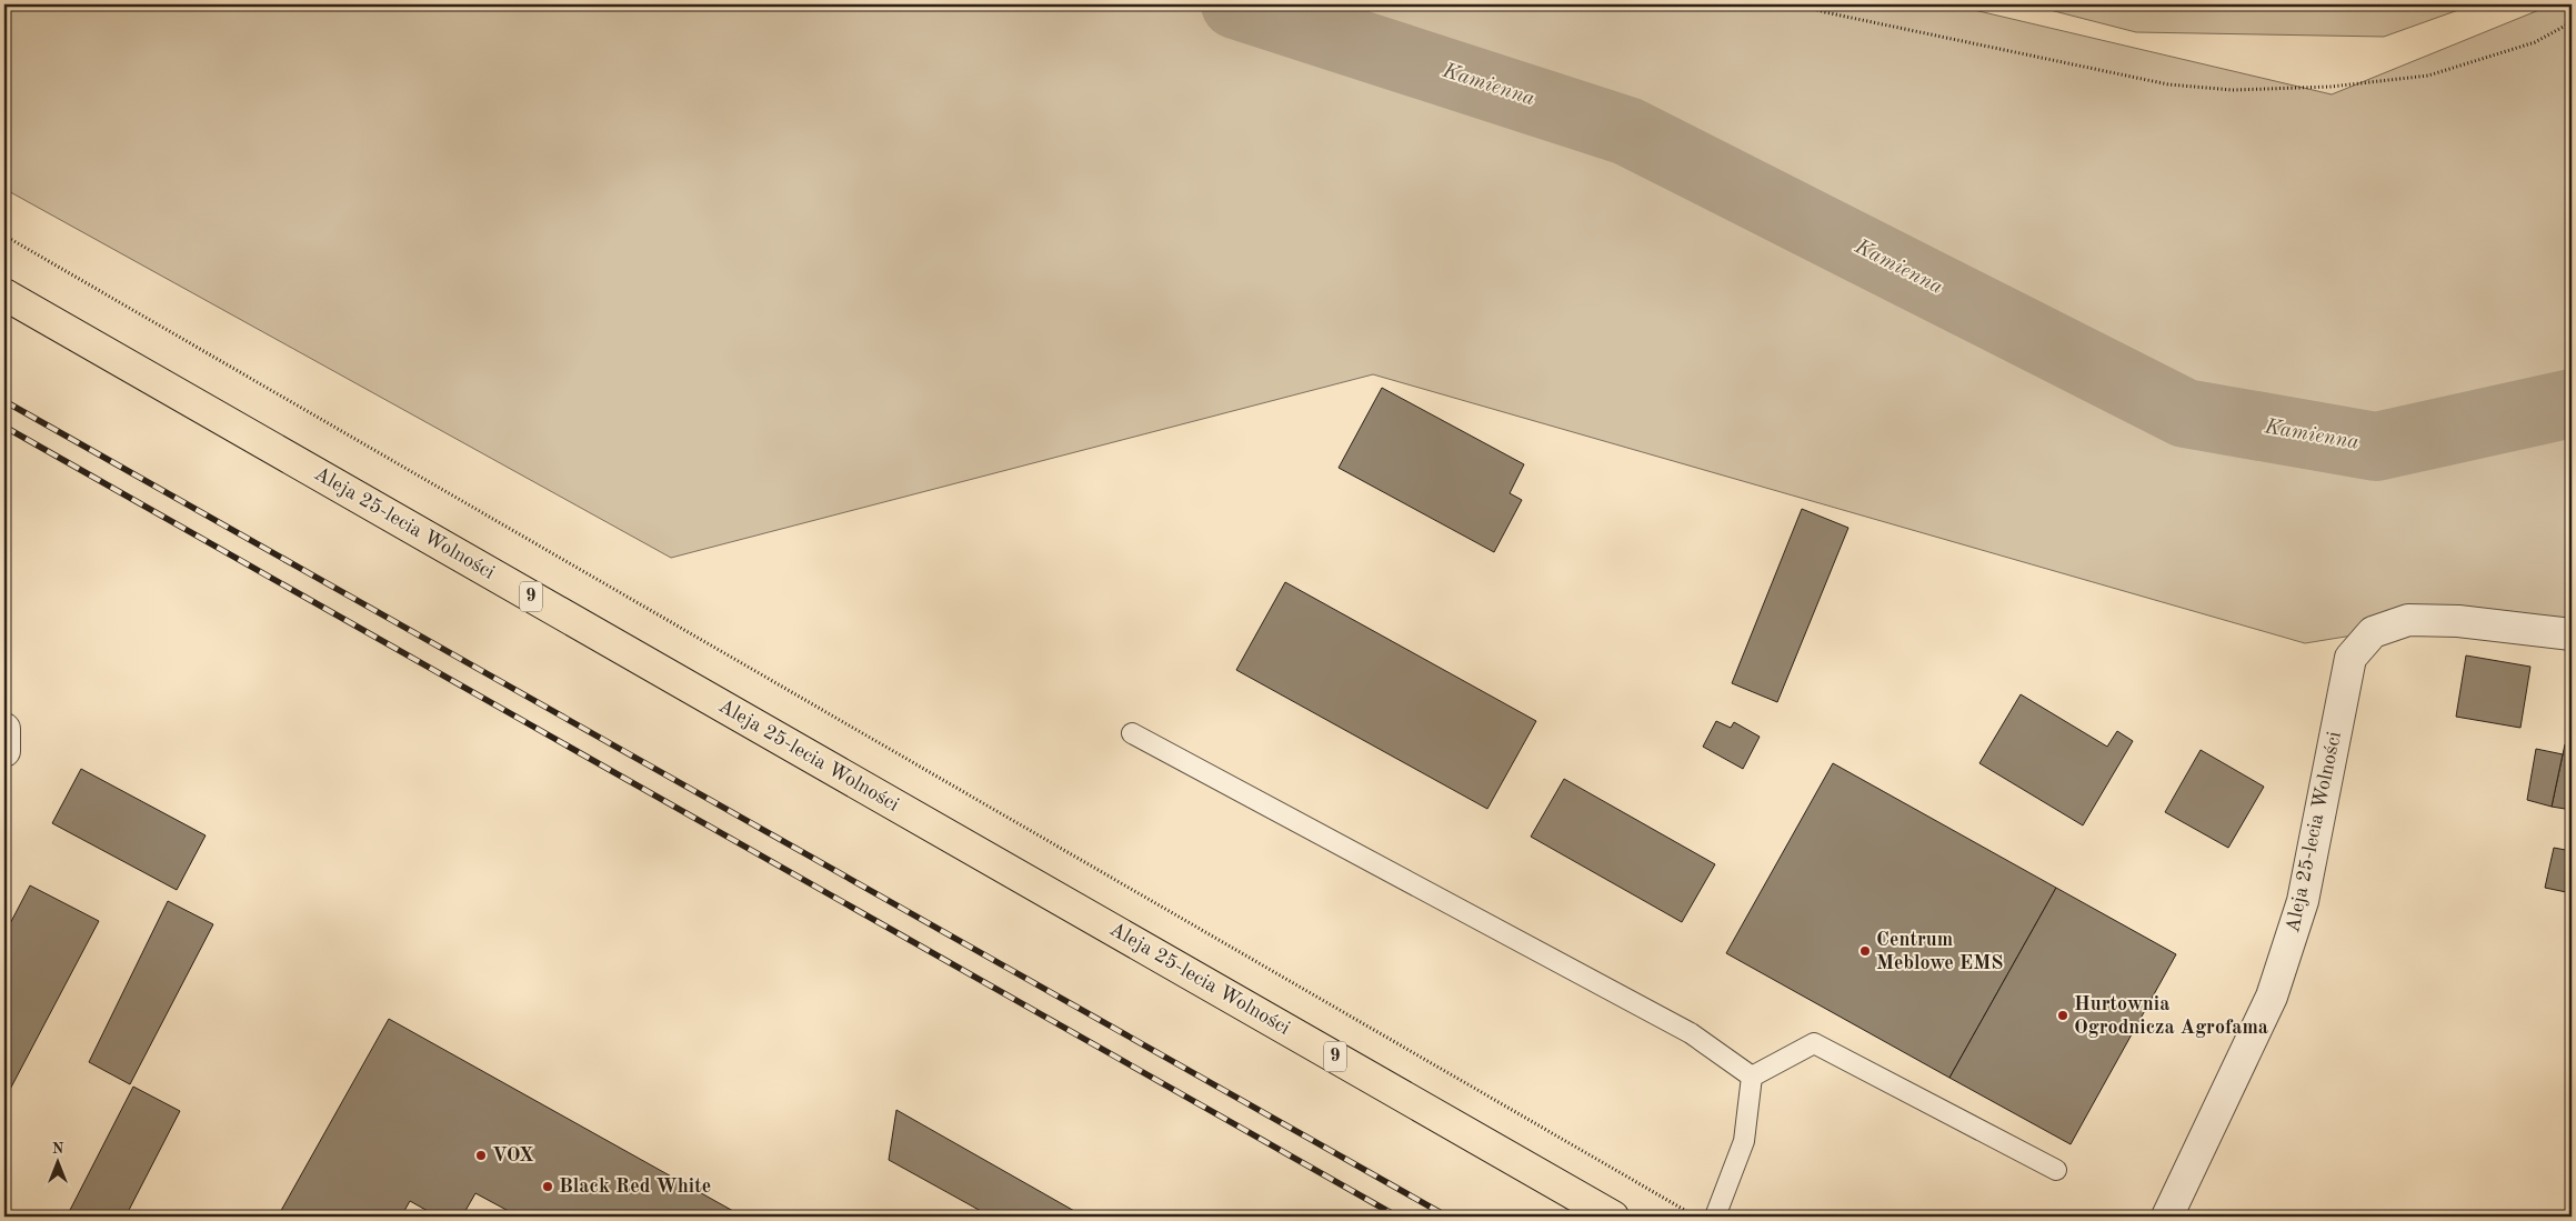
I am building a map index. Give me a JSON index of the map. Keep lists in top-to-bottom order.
{
  "streets": {
    "main road": ["Aleja 25-lecia Wolności", "9"]
  },
  "water": ["Kamienna"],
  "places": [
    "Centrum Meblowe EMS",
    "Hurtownia Ogrodnicza Agrofama",
    "VOX",
    "Black Red White"
  ],
  "north": "top"
}
